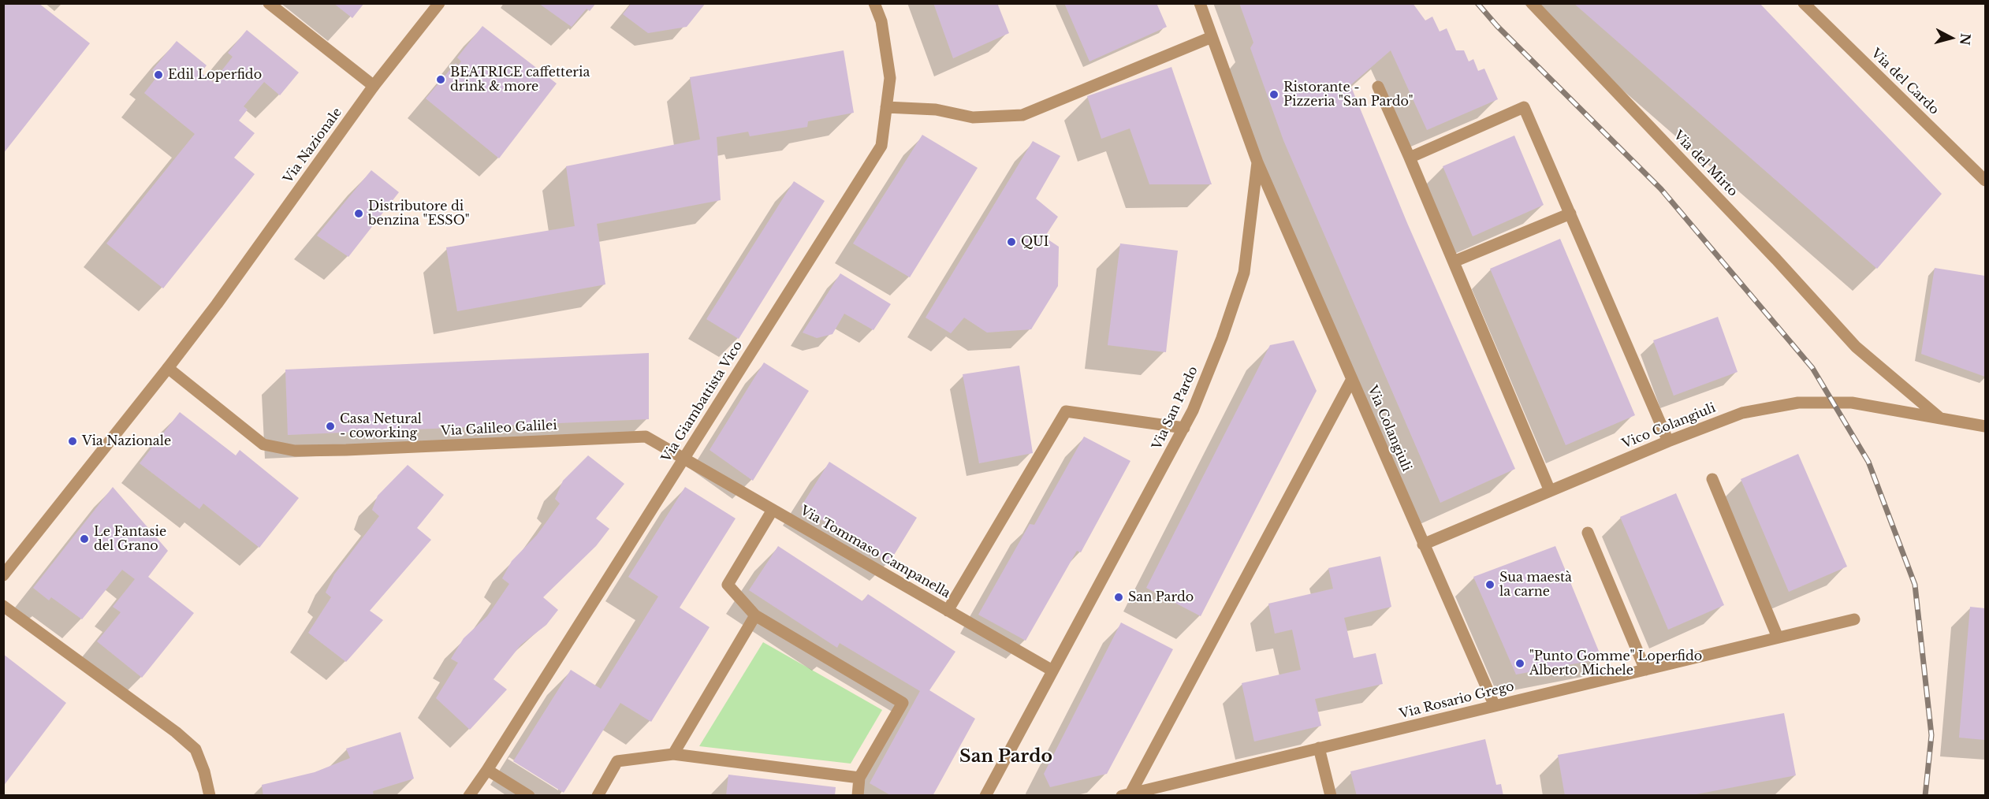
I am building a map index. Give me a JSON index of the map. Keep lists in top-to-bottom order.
{
  "streets": {
    "street": [
      "Via del Cardo",
      "Via Nazionale",
      "Via del Mirto",
      "Via Giambattista Vico",
      "Via San Pardo",
      "Vico Colangiuli",
      "Via Galileo Galilei",
      "Via Colangiuli",
      "Via Tommaso Campanella",
      "Via Rosario Grego"
    ]
  },
  "crossings": [
    ["Via Nazionale", "Via Galileo Galilei"],
    ["Via del Mirto", "Vico Colangiuli"],
    ["Via Giambattista Vico", "Via Galileo Galilei"],
    ["Via Giambattista Vico", "Via Tommaso Campanella"],
    ["Via San Pardo", "Via Colangiuli"],
    ["Via San Pardo", "Via Tommaso Campanella"],
    ["Vico Colangiuli", "Via Colangiuli"],
    ["Via Galileo Galilei", "Via Tommaso Campanella"],
    ["Via Colangiuli", "Via Rosario Grego"]
  ],
  "districts": ["San Pardo"],
  "places": [
    "Edil Loperfido",
    "BEATRICE caffetteria drink & more",
    "Ristorante - Pizzeria \"San Pardo\"",
    "Distributore di benzina \"ESSO\"",
    "QUI",
    "Casa Netural - coworking",
    "Via Nazionale",
    "Le Fantasie del Grano",
    "Sua maestà la carne",
    "San Pardo",
    "\"Punto Gomme\" Loperfido Alberto Michele"
  ],
  "north": "right"
}
